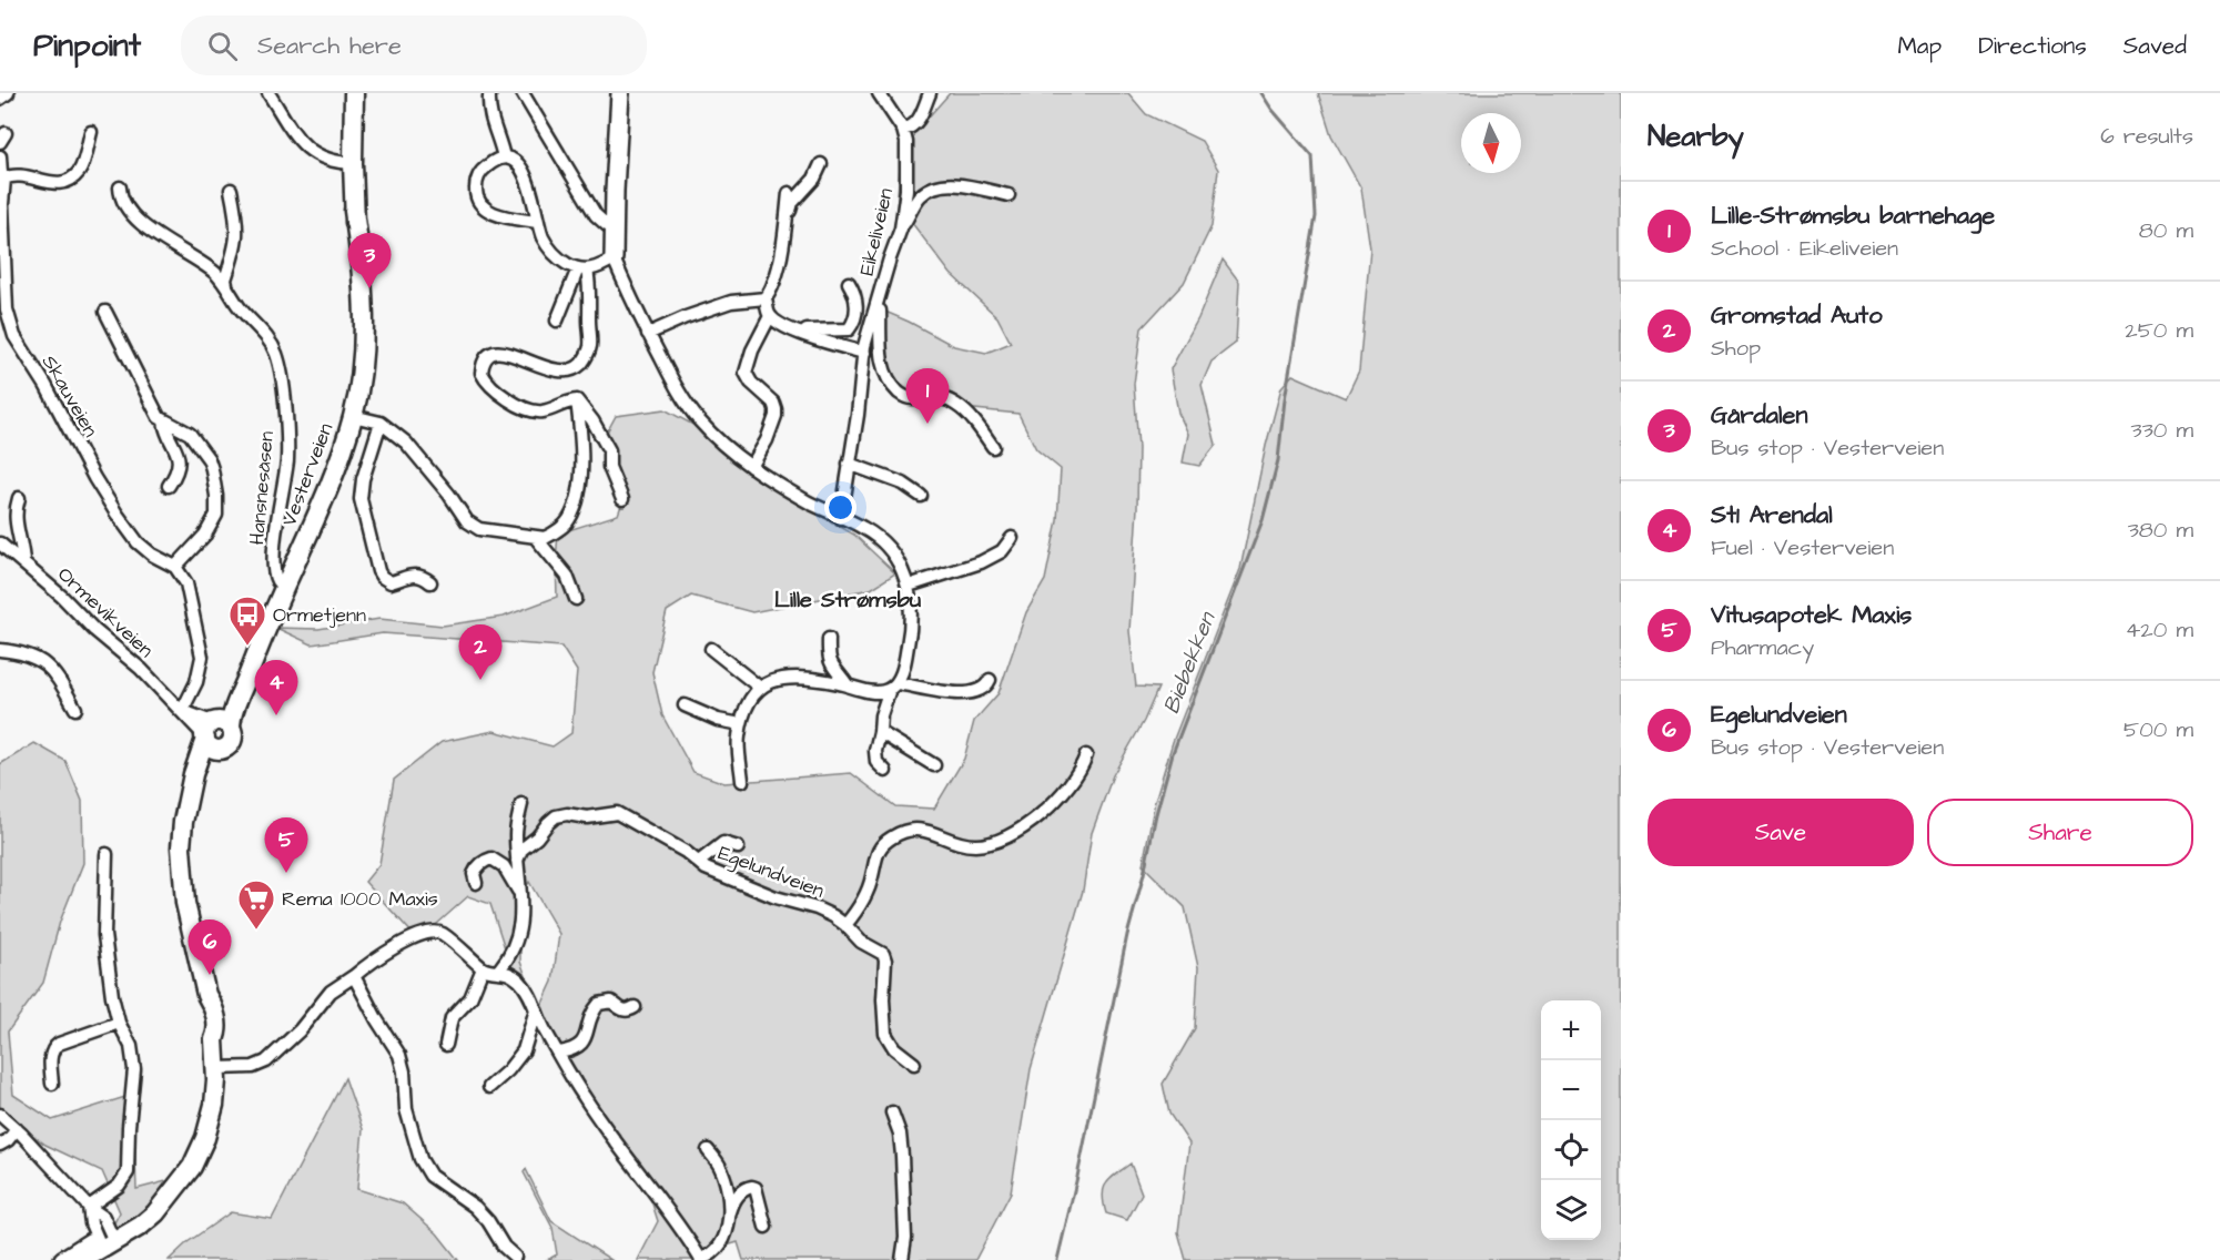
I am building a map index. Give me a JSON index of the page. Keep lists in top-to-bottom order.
{
  "streets": {
    "main road": ["Vesterveien"],
    "street": [
      "Eikeliveien",
      "Skauveien",
      "Hansnesåsen",
      "Ormevikveien",
      "Egelundveien"
    ]
  },
  "crossings": [
    ["Vesterveien", "Hansnesåsen"],
    ["Vesterveien", "Ormevikveien"]
  ],
  "districts": ["Lille Strømsbu"],
  "water": ["Biebekken"],
  "places": {
    "bus stop": ["Ormetjenn"],
    "supermarket": ["Rema 1000 Maxis"]
  },
  "north": "bottom",
  "page": {
    "header": "Pinpoint",
    "search": "Search here",
    "nav": ["Map", "Directions", "Saved"],
    "heading": ["Nearby", "6 results"],
    "list": [
      {
        "mark": "1",
        "name": "Lille-Strømsbu barnehage",
        "note": "School · Eikeliveien",
        "value": "80 m"
      },
      {
        "mark": "2",
        "name": "Gromstad Auto",
        "note": "Shop",
        "value": "250 m"
      },
      {
        "mark": "3",
        "name": "Gårdalen",
        "note": "Bus stop · Vesterveien",
        "value": "330 m"
      },
      {
        "mark": "4",
        "name": "St1 Arendal",
        "note": "Fuel · Vesterveien",
        "value": "380 m"
      },
      {
        "mark": "5",
        "name": "Vitusapotek Maxis",
        "note": "Pharmacy",
        "value": "420 m"
      },
      {
        "mark": "6",
        "name": "Egelundveien",
        "note": "Bus stop · Vesterveien",
        "value": "500 m"
      }
    ],
    "pins": [
      "3",
      "1",
      "2",
      "4",
      "5",
      "6"
    ],
    "buttons": ["Save", "Share"],
    "map_buttons": ["+", "−"]
  }
}
